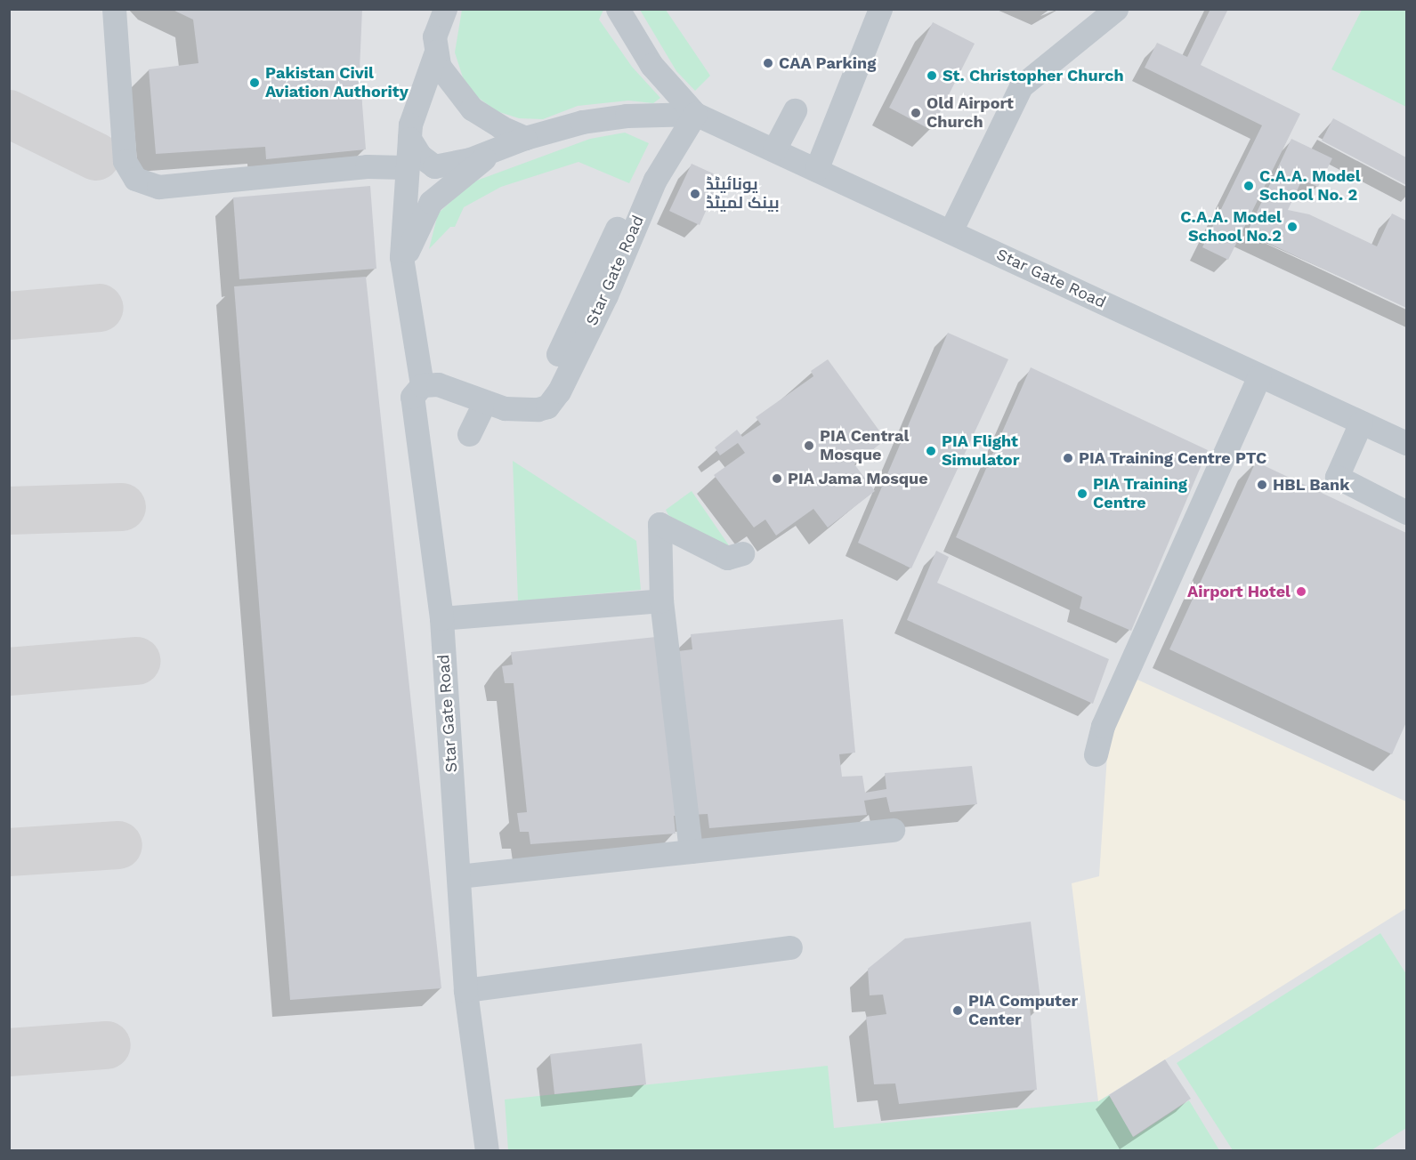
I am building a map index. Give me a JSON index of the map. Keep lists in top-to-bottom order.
{
  "streets": {
    "street": ["Star Gate Road"]
  },
  "places": [
    "CAA Parking",
    "St. Christopher Church",
    "Pakistan Civil Aviation Authority",
    "Old Airport Church",
    "C.A.A. Model School No. 2",
    "یونائیٹڈ بینک لمیٹڈ",
    "C.A.A. Model School No.2",
    "PIA Central Mosque",
    "PIA Flight Simulator",
    "PIA Training Centre PTC",
    "PIA Jama Mosque",
    "HBL Bank",
    "PIA Training Centre",
    "Airport Hotel",
    "PIA Computer Center"
  ]
}
